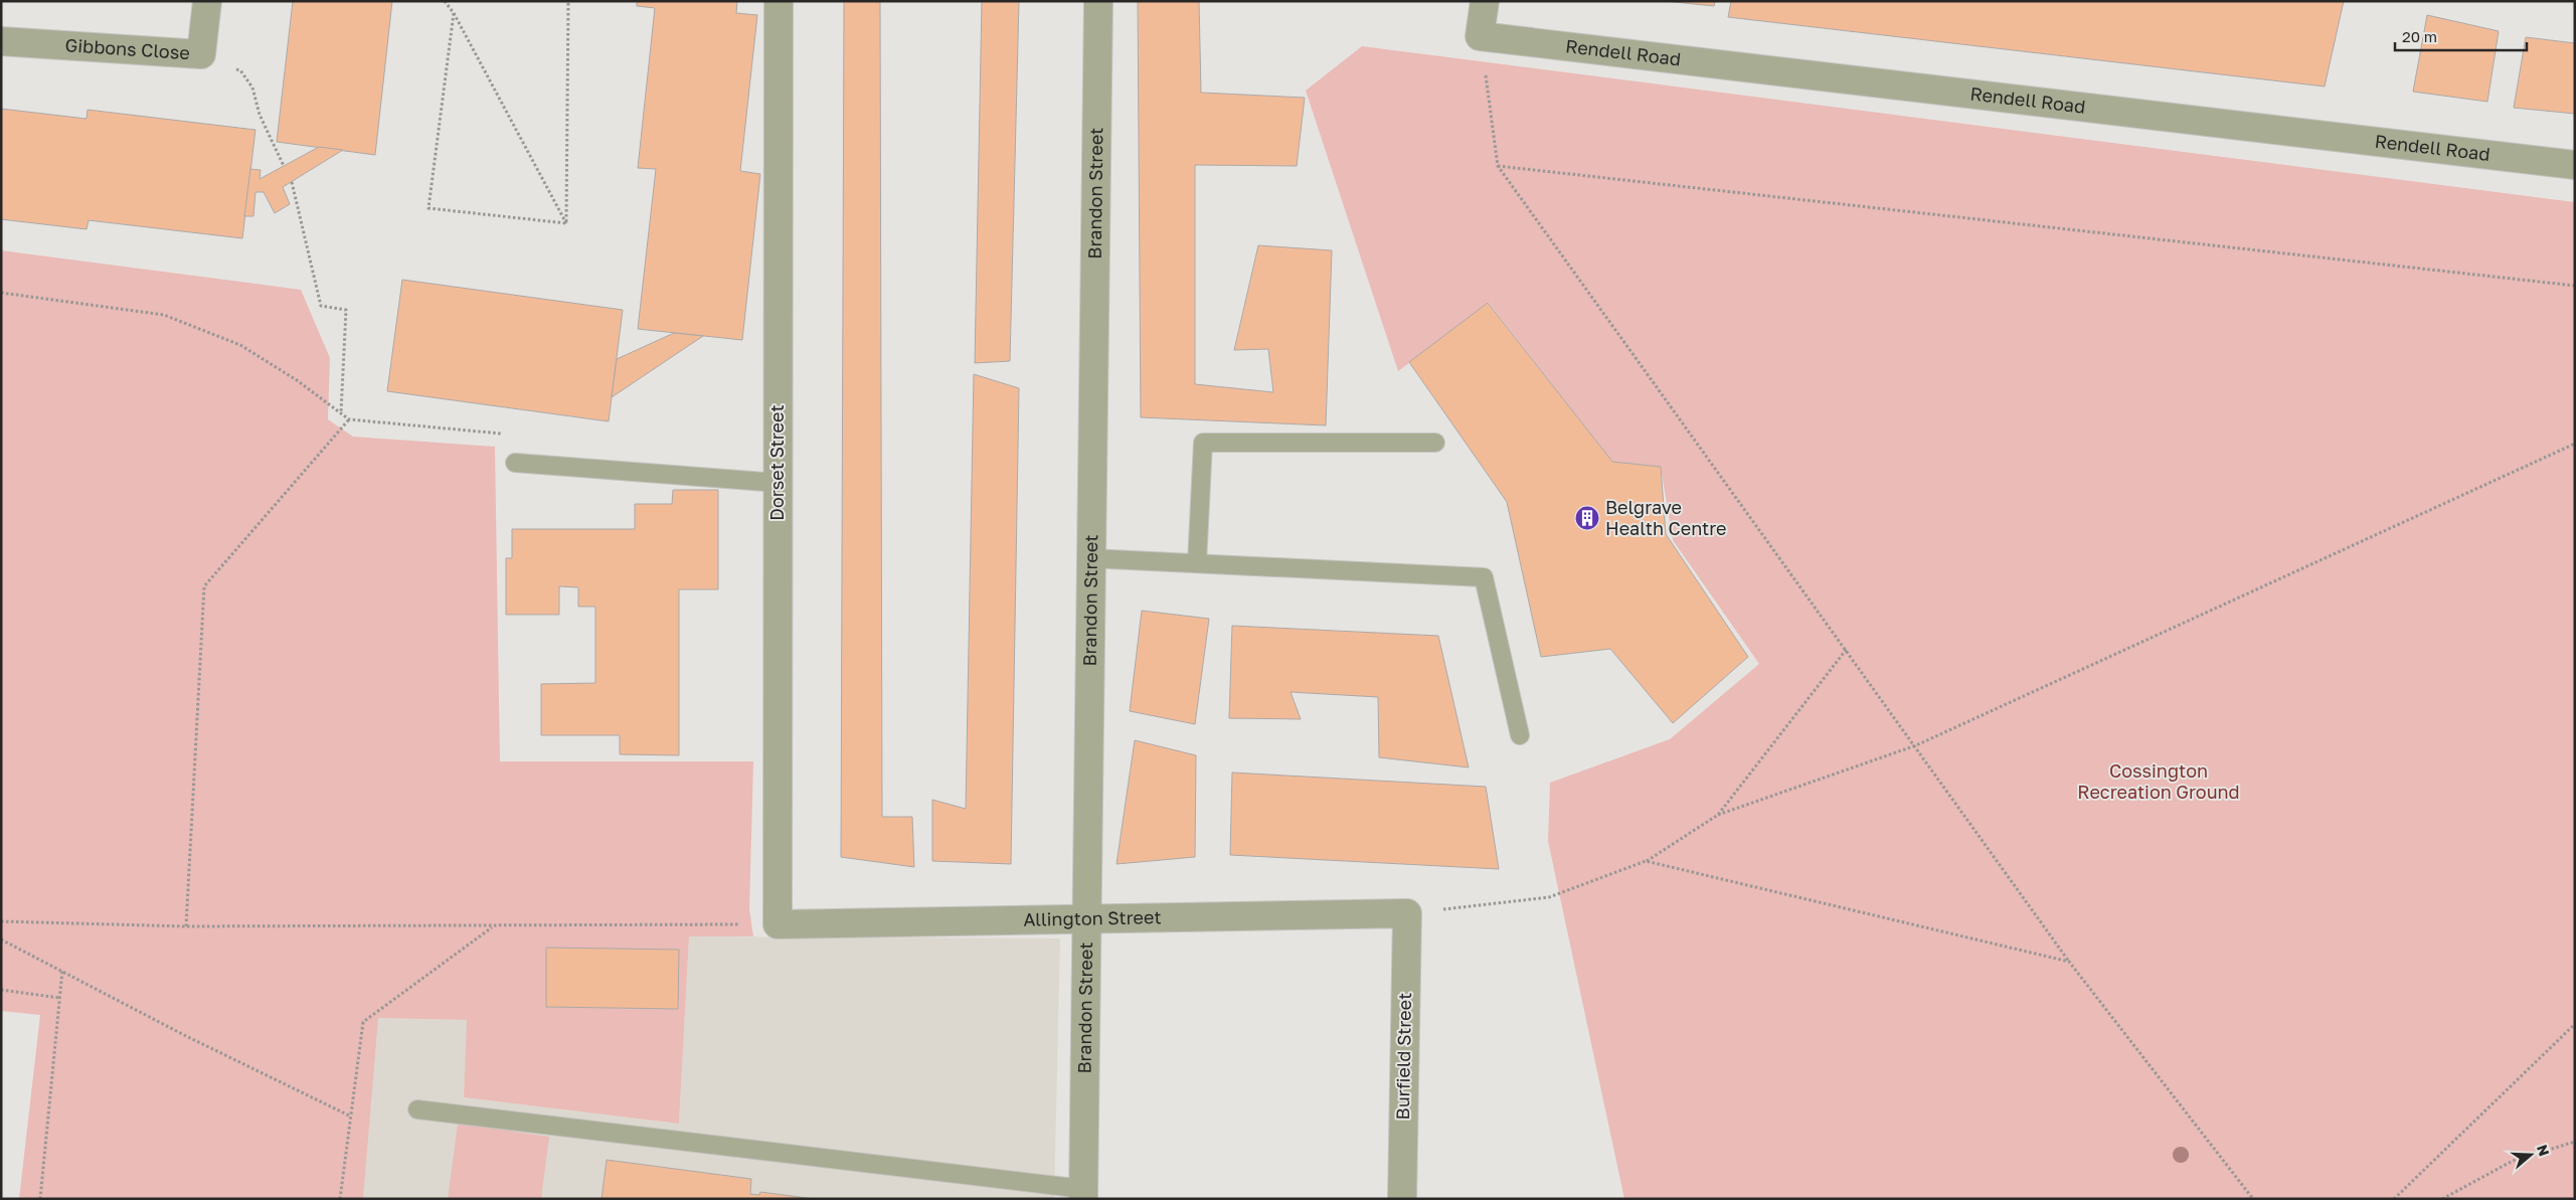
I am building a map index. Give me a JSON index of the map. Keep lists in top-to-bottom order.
{
  "streets": {
    "street": [
      "Gibbons Close",
      "Rendell Road",
      "Brandon Street",
      "Dorset Street",
      "Allington Street",
      "Burfield Street"
    ]
  },
  "crossings": [
    ["Brandon Street", "Allington Street"],
    ["Dorset Street", "Allington Street"],
    ["Allington Street", "Burfield Street"]
  ],
  "parks": ["Cossington Recreation Ground"],
  "places": {
    "building": ["Belgrave Health Centre"]
  },
  "scale_bar": "20 m",
  "north": "right"
}
